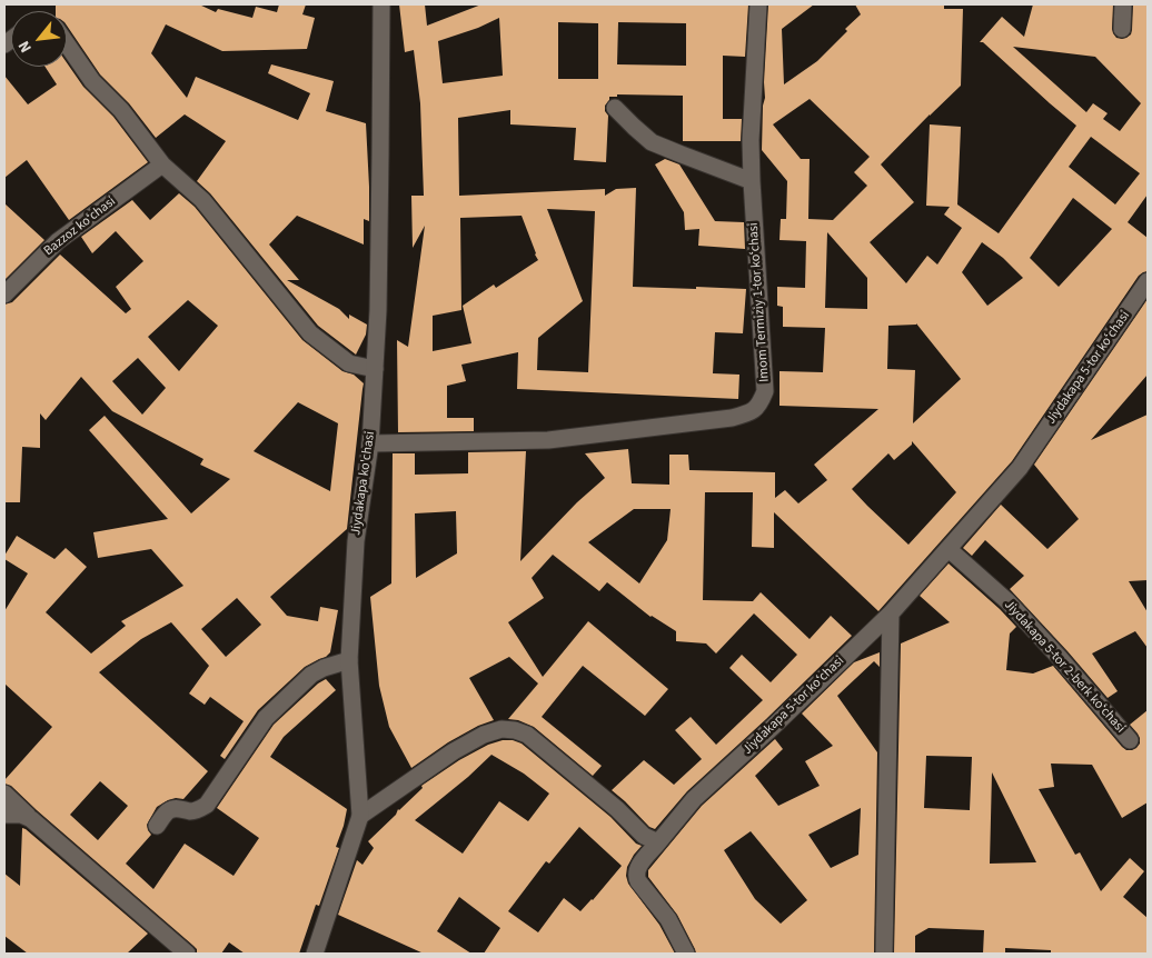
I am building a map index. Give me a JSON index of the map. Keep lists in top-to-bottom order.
{
  "streets": {
    "street": [
      "Bazzoz koʻchasi",
      "Imom Termiziy 1-tor koʻchasi",
      "Jiydakapa 5-tor koʻchasi",
      "Jiydakapa ko'chasi",
      "Jiydakapa 5-tor 2-berk koʻchasi"
    ]
  },
  "crossings": [
    ["Imom Termiziy 1-tor koʻchasi", "Jiydakapa ko'chasi"],
    ["Jiydakapa 5-tor koʻchasi", "Jiydakapa 5-tor 2-berk koʻchasi"]
  ],
  "north": "bottom left"
}
